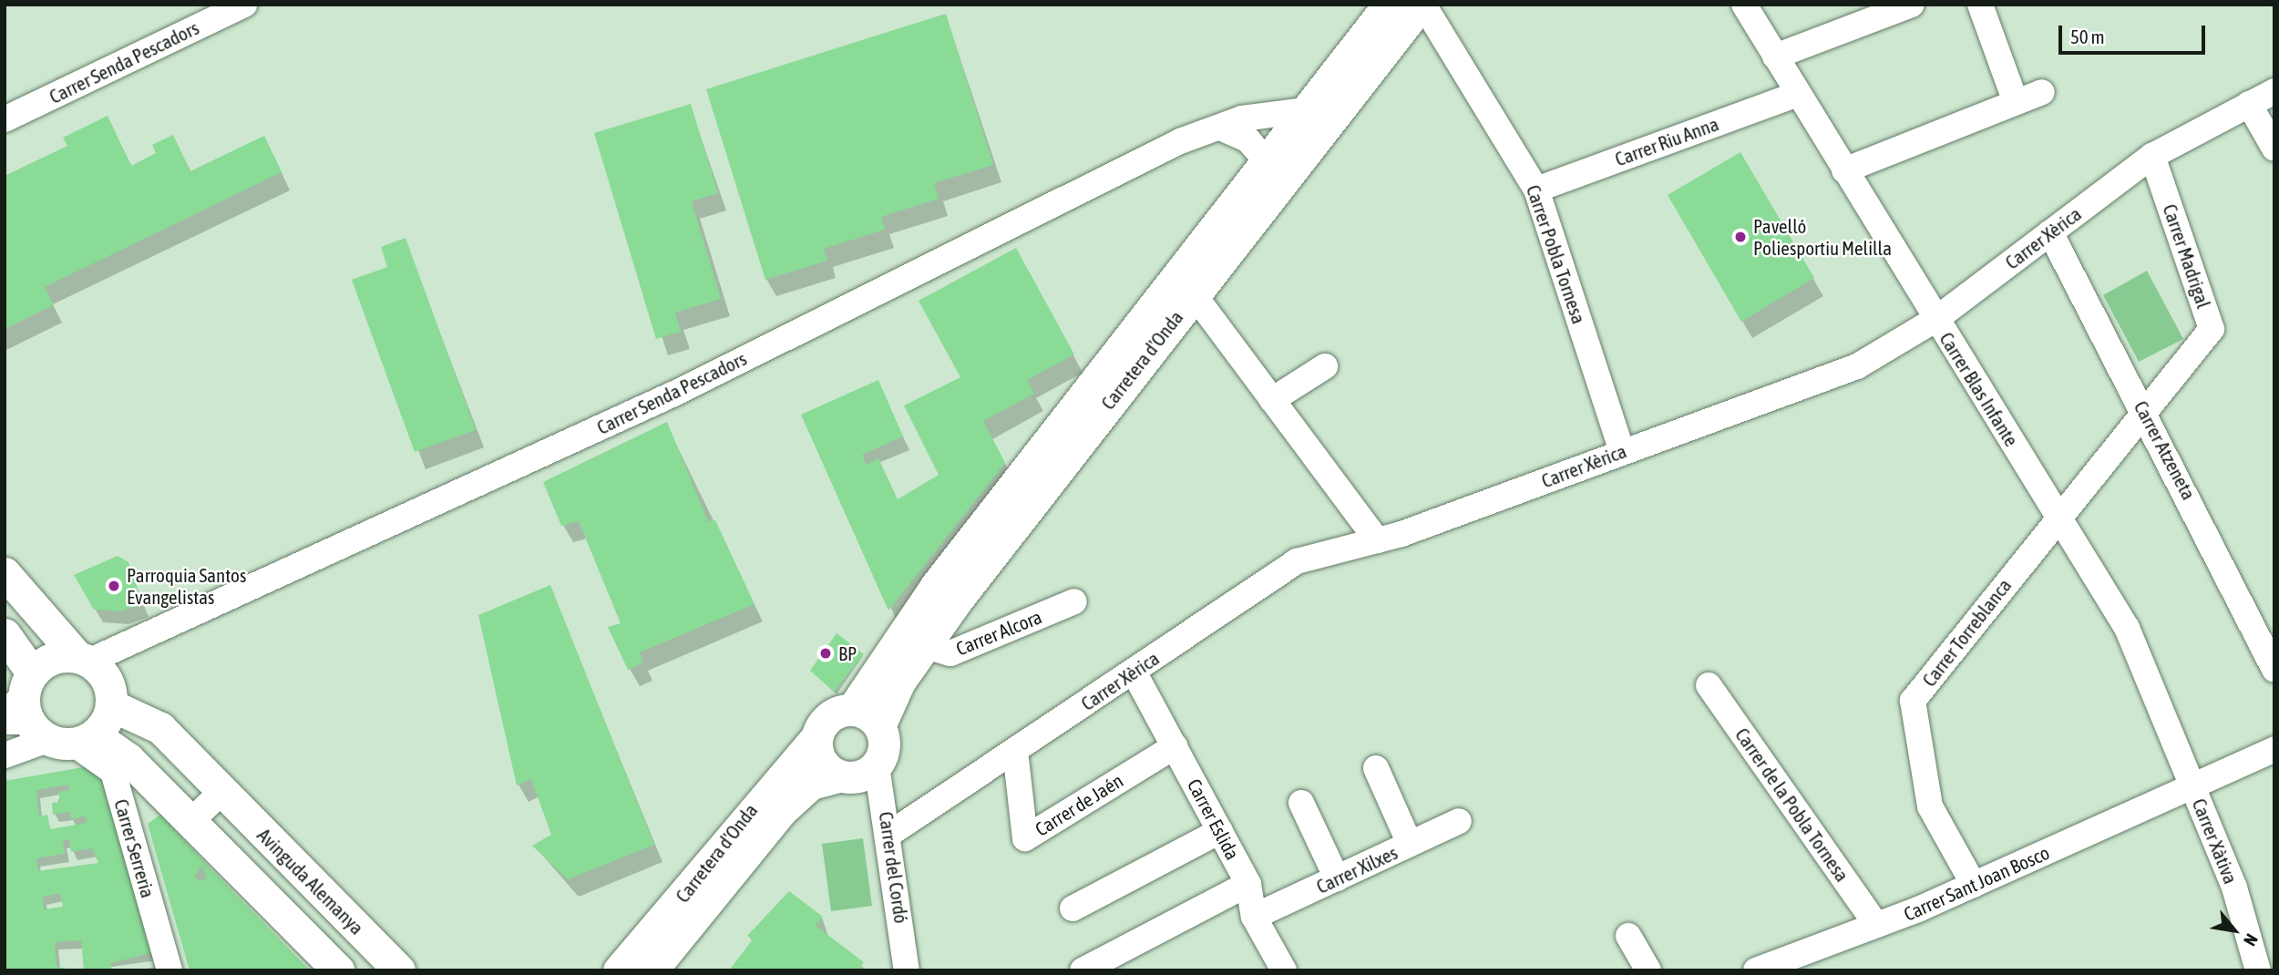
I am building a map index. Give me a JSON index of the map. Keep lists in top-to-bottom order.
{
  "streets": {
    "main road": ["Carretera d'Onda", "Avinguda Alemanya"],
    "street": [
      "Carrer Senda Pescadors",
      "Carrer Riu Anna",
      "Carrer Xèrica",
      "Carrer Pobla Tornesa",
      "Carrer Madrigal",
      "Carrer Blas Infante",
      "Carrer Atzeneta",
      "Carrer Alcora",
      "Carrer Torreblanca",
      "Carrer de Jaén",
      "Carrer de la Pobla Tornesa",
      "Carrer Eslida",
      "Carrer Xàtiva",
      "Carrer Serreria",
      "Carrer del Cordó",
      "Carrer Xilxes",
      "Carrer Sant Joan Bosco"
    ]
  },
  "crossings": [
    ["Carrer Senda Pescadors", "Carretera d'Onda"],
    ["Carrer Senda Pescadors", "Avinguda Alemanya"],
    ["Carrer Riu Anna", "Carrer Pobla Tornesa"],
    ["Carrer Riu Anna", "Carrer Blas Infante"],
    ["Carrer Xèrica", "Carrer Pobla Tornesa"],
    ["Carrer Xèrica", "Carrer Madrigal"],
    ["Carrer Xèrica", "Carrer Blas Infante"],
    ["Carrer Xèrica", "Carrer Atzeneta"],
    ["Carrer Xèrica", "Carrer de Jaén"],
    ["Carrer Xèrica", "Carrer Eslida"],
    ["Carrer Xèrica", "Carrer del Cordó"],
    ["Carrer Pobla Tornesa", "Carretera d'Onda"],
    ["Carrer Madrigal", "Carrer Atzeneta"],
    ["Carrer Madrigal", "Carrer Torreblanca"],
    ["Carretera d'Onda", "Carrer Alcora"],
    ["Carretera d'Onda", "Carrer del Cordó"],
    ["Carrer Blas Infante", "Carrer Torreblanca"],
    ["Carrer Blas Infante", "Carrer Xàtiva"],
    ["Carrer Blas Infante", "Carrer Sant Joan Bosco"],
    ["Carrer Atzeneta", "Carrer Torreblanca"],
    ["Carrer Torreblanca", "Carrer Sant Joan Bosco"],
    ["Carrer de Jaén", "Carrer Eslida"],
    ["Carrer de la Pobla Tornesa", "Carrer Sant Joan Bosco"],
    ["Carrer Eslida", "Carrer Xilxes"],
    ["Carrer Xàtiva", "Carrer Sant Joan Bosco"]
  ],
  "places": ["Pavelló Poliesportiu Melilla", "Parroquia Santos Evangelistas", "BP"],
  "scale_bar": "50 m",
  "north": "bottom right"
}
